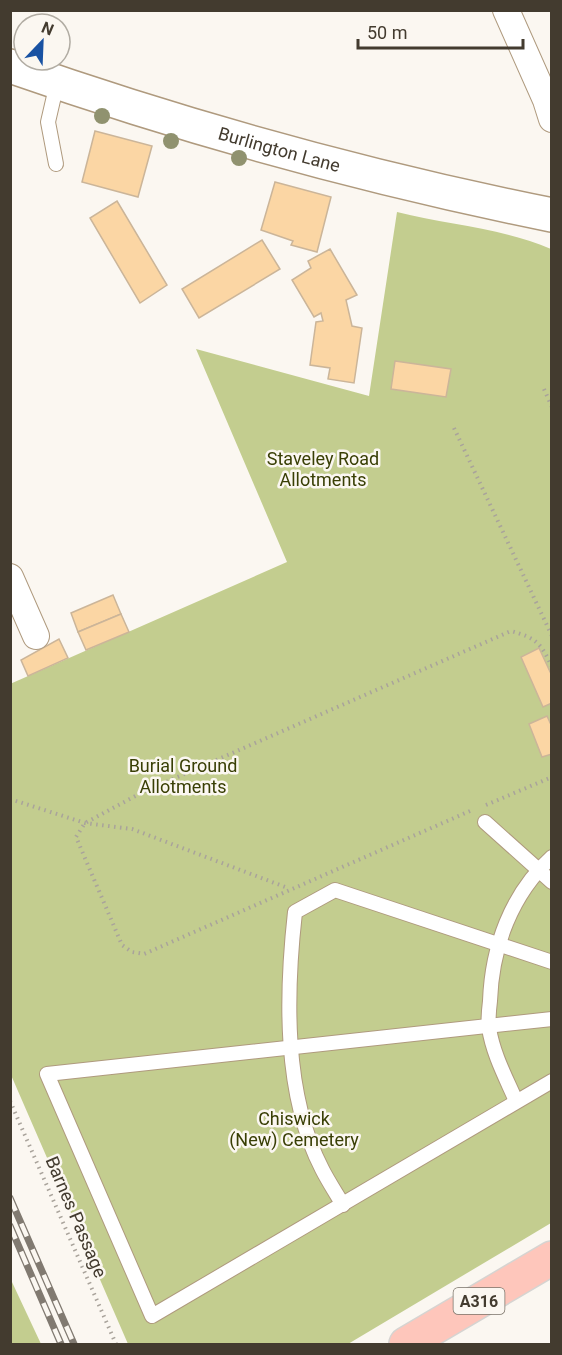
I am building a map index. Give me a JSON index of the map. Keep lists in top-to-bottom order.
{
  "streets": {
    "highway": ["A316"],
    "street": ["Burlington Lane"],
    "path": ["Barnes Passage"]
  },
  "parks": ["Staveley Road Allotments", "Burial Ground Allotments", "Chiswick (New) Cemetery"],
  "scale_bar": "50 m",
  "north": "top right"
}
